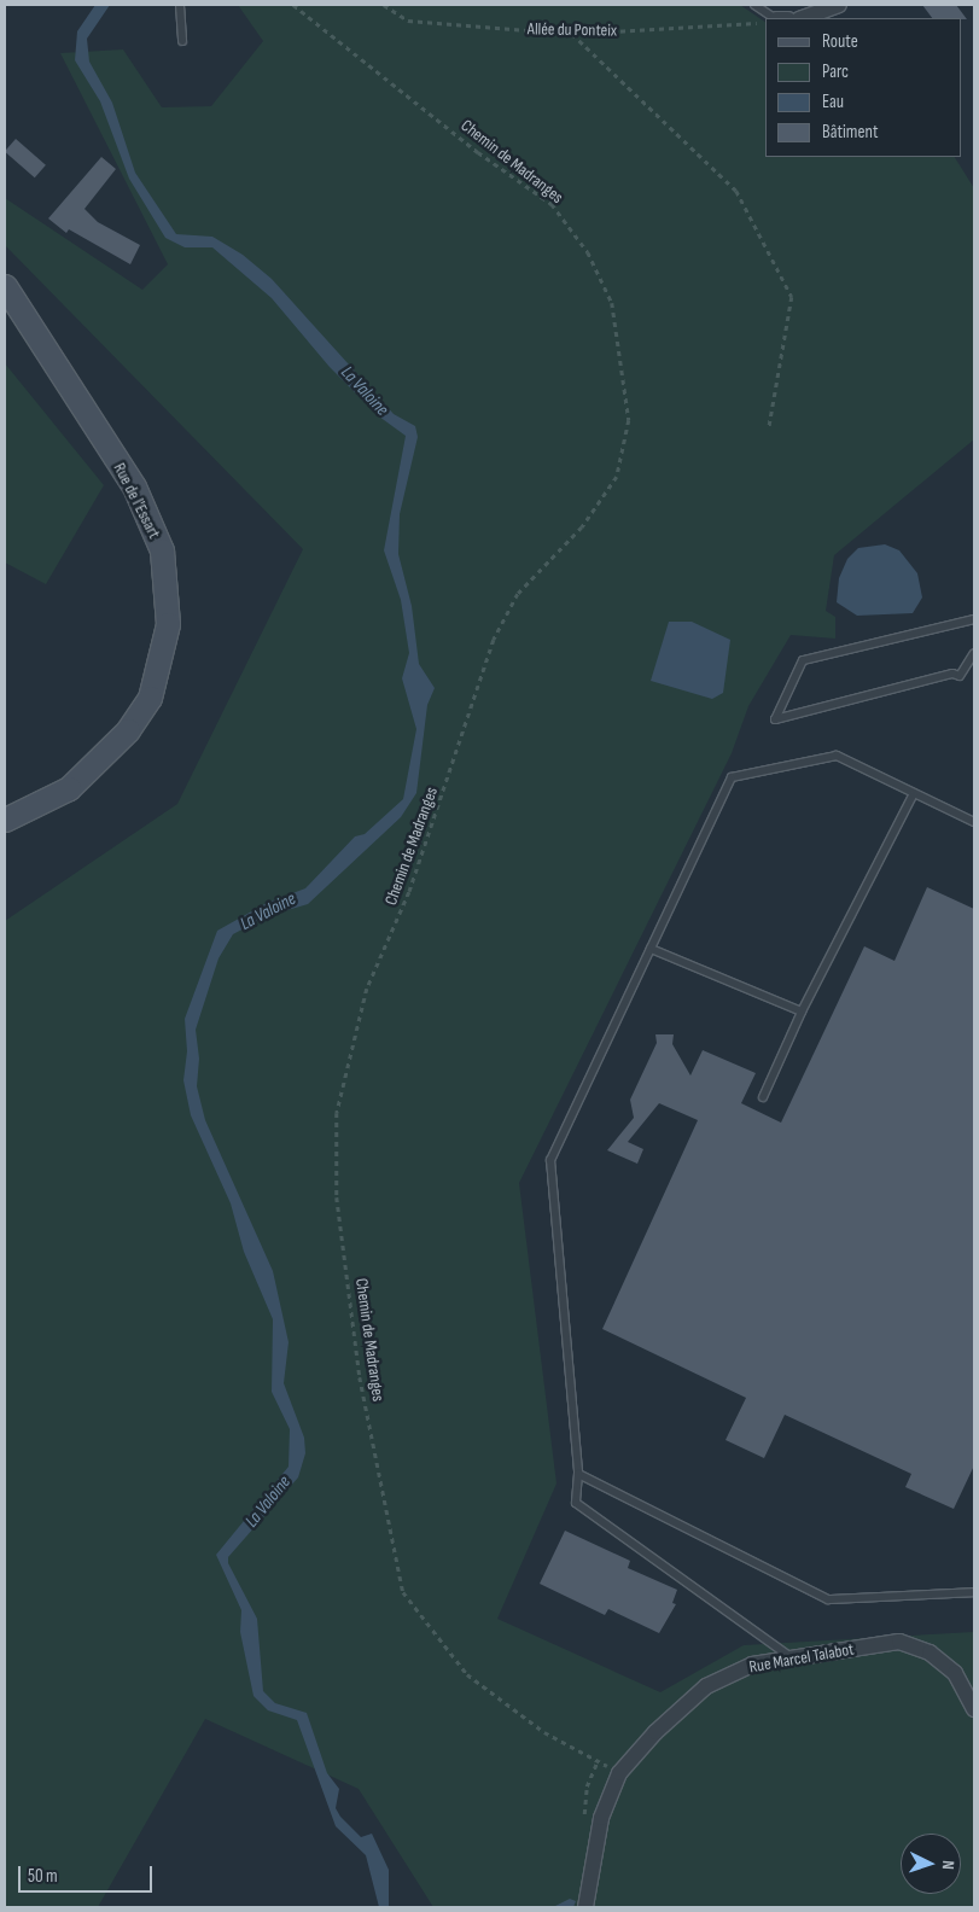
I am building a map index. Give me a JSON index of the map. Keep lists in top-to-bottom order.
{
  "streets": {
    "street": ["Rue de l'Essart", "Rue Marcel Talabot"],
    "path": ["Allée du Ponteix", "Chemin de Madranges"]
  },
  "crossings": [
    ["Chemin de Madranges", "Rue Marcel Talabot"]
  ],
  "water": ["La Valoine"],
  "legend": [
    "Route",
    "Parc",
    "Eau",
    "Bâtiment"
  ],
  "scale_bar": "50 m",
  "north": "right"
}
